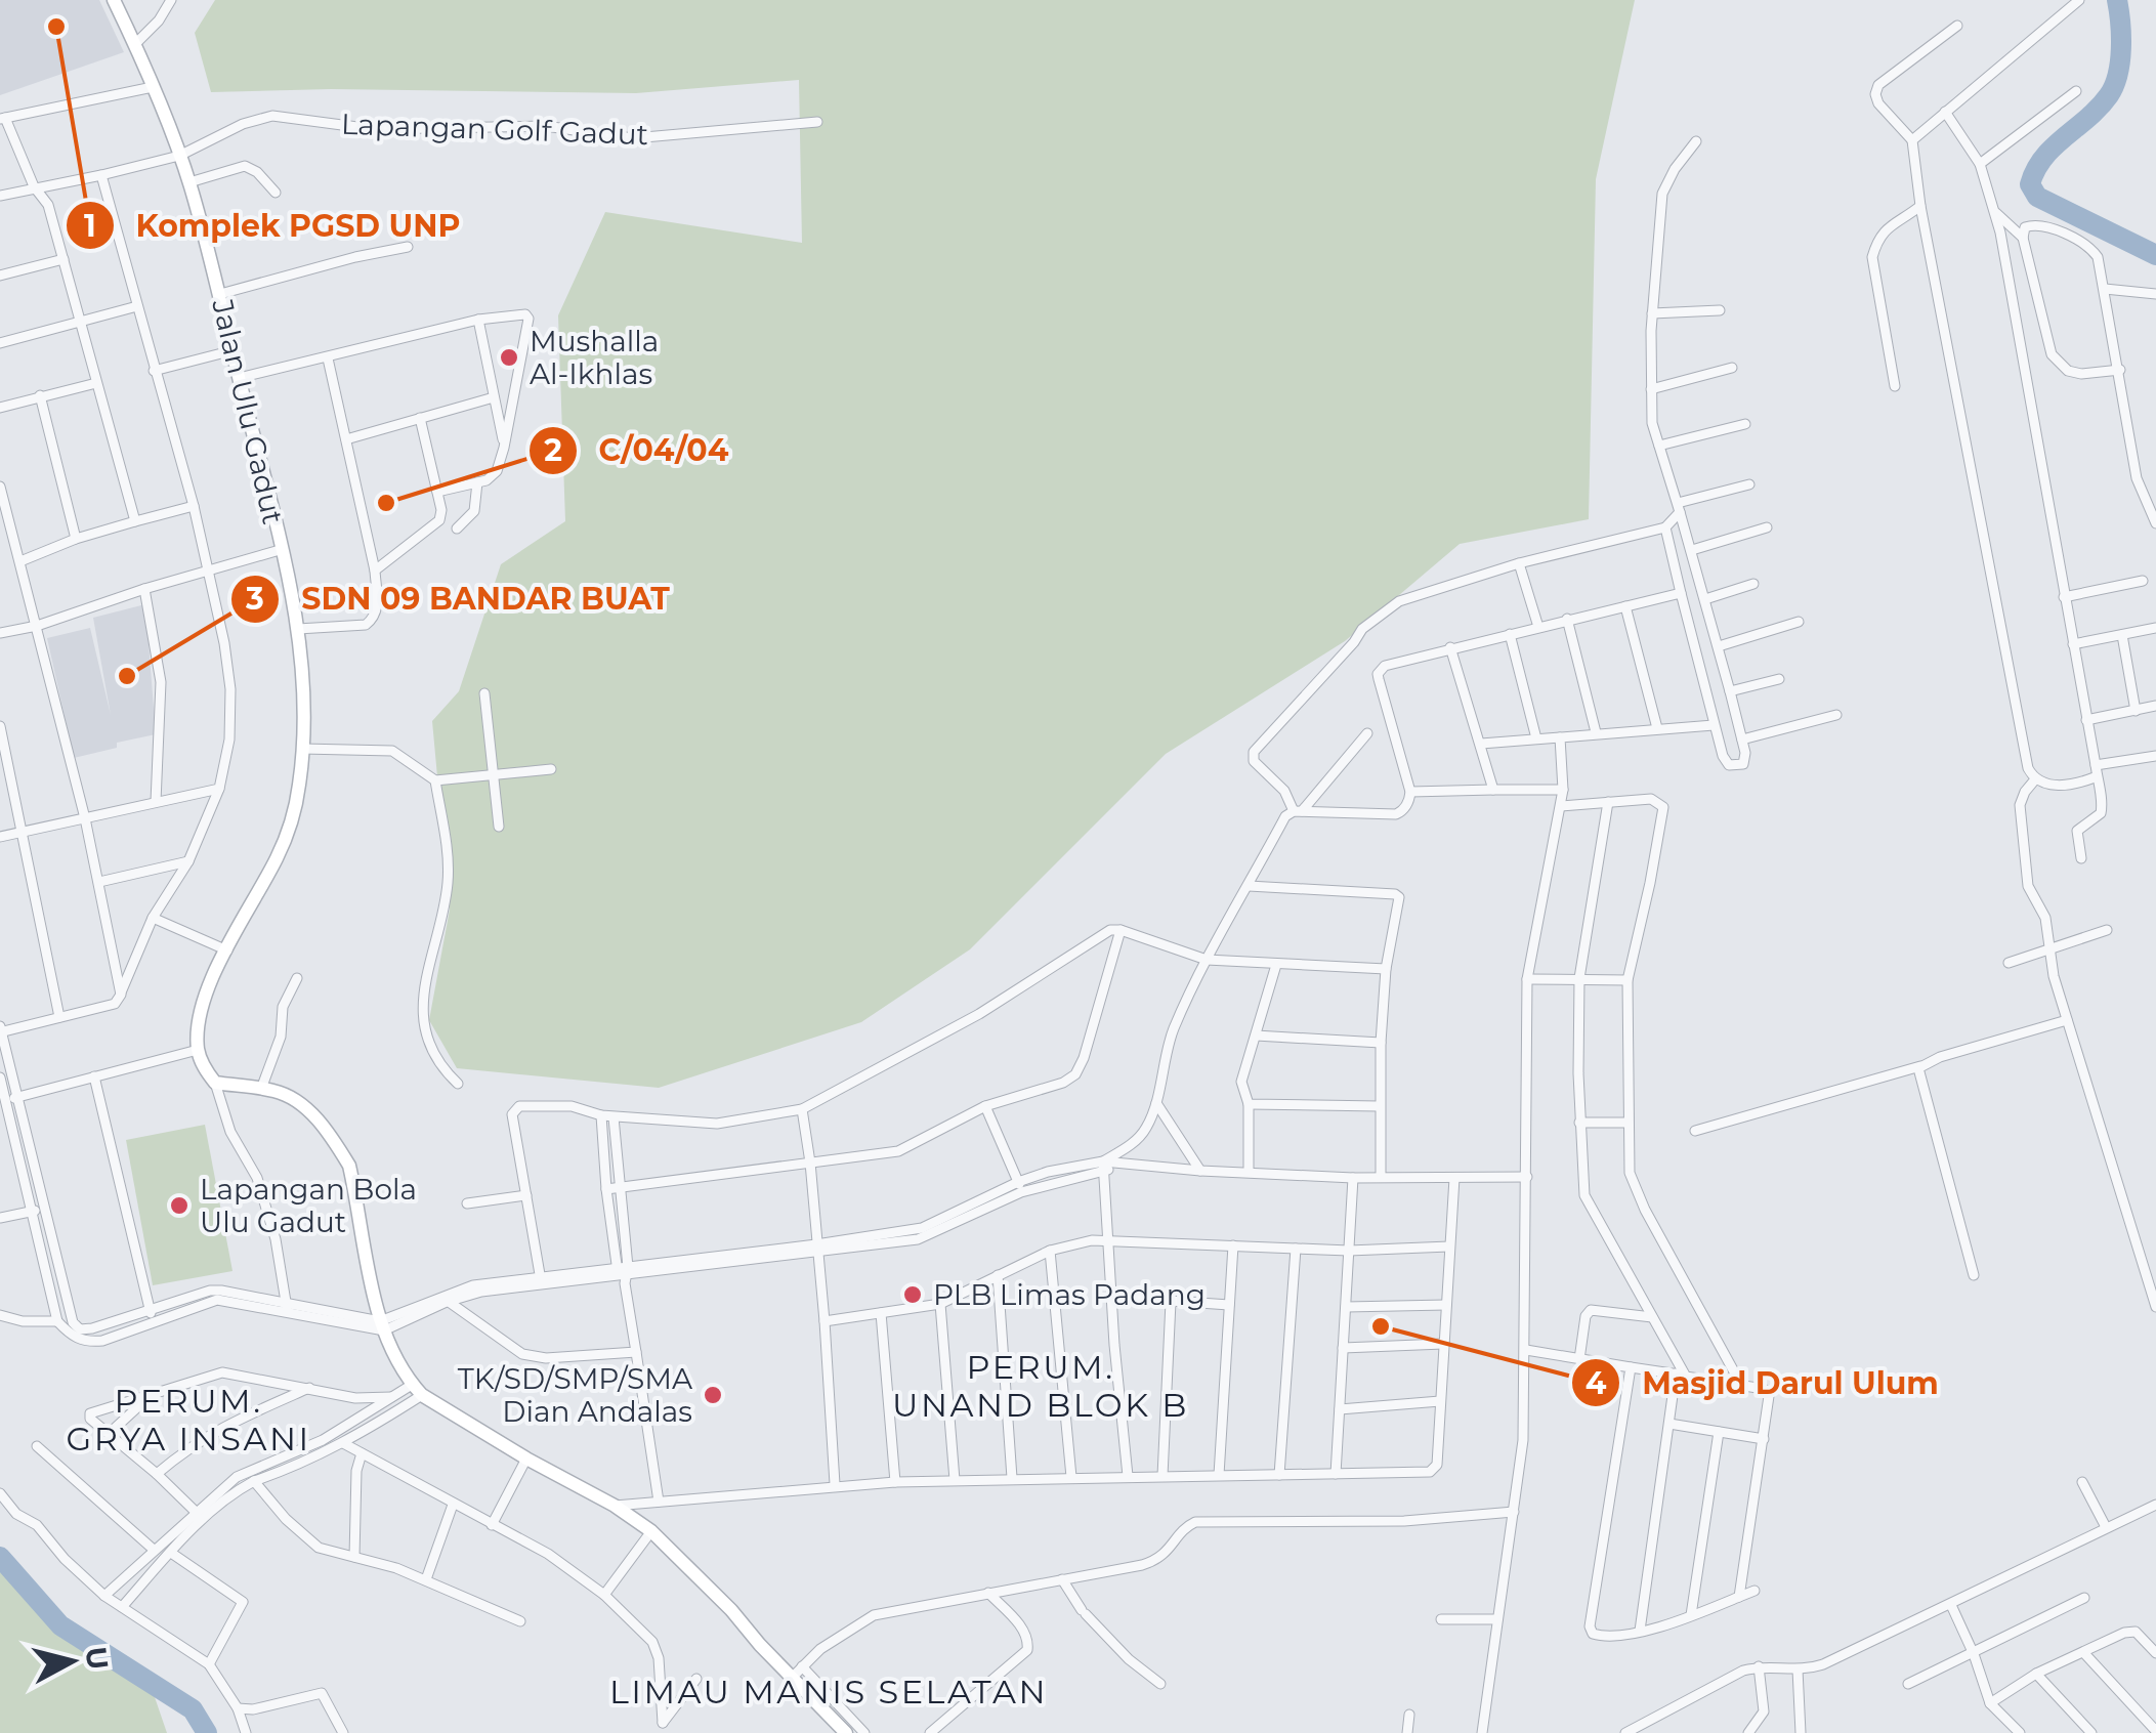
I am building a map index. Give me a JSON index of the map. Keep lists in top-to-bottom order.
{
  "streets": {
    "street": ["Lapangan Golf Gadut", "Jalan Ulu Gadut"]
  },
  "crossings": [
    ["Lapangan Golf Gadut", "Jalan Ulu Gadut"]
  ],
  "districts": ["PERUM. UNAND BLOK B", "PERUM. GRYA INSANI", "LIMAU MANIS SELATAN"],
  "places": [
    "Komplek PGSD UNP",
    "Mushalla Al-Ikhlas",
    "C/04/04",
    "SDN 09 BANDAR BUAT",
    "Lapangan Bola Ulu Gadut",
    "PLB Limas Padang",
    "Masjid Darul Ulum",
    "TK/SD/SMP/SMA Dian Andalas"
  ],
  "north": "right"
}
